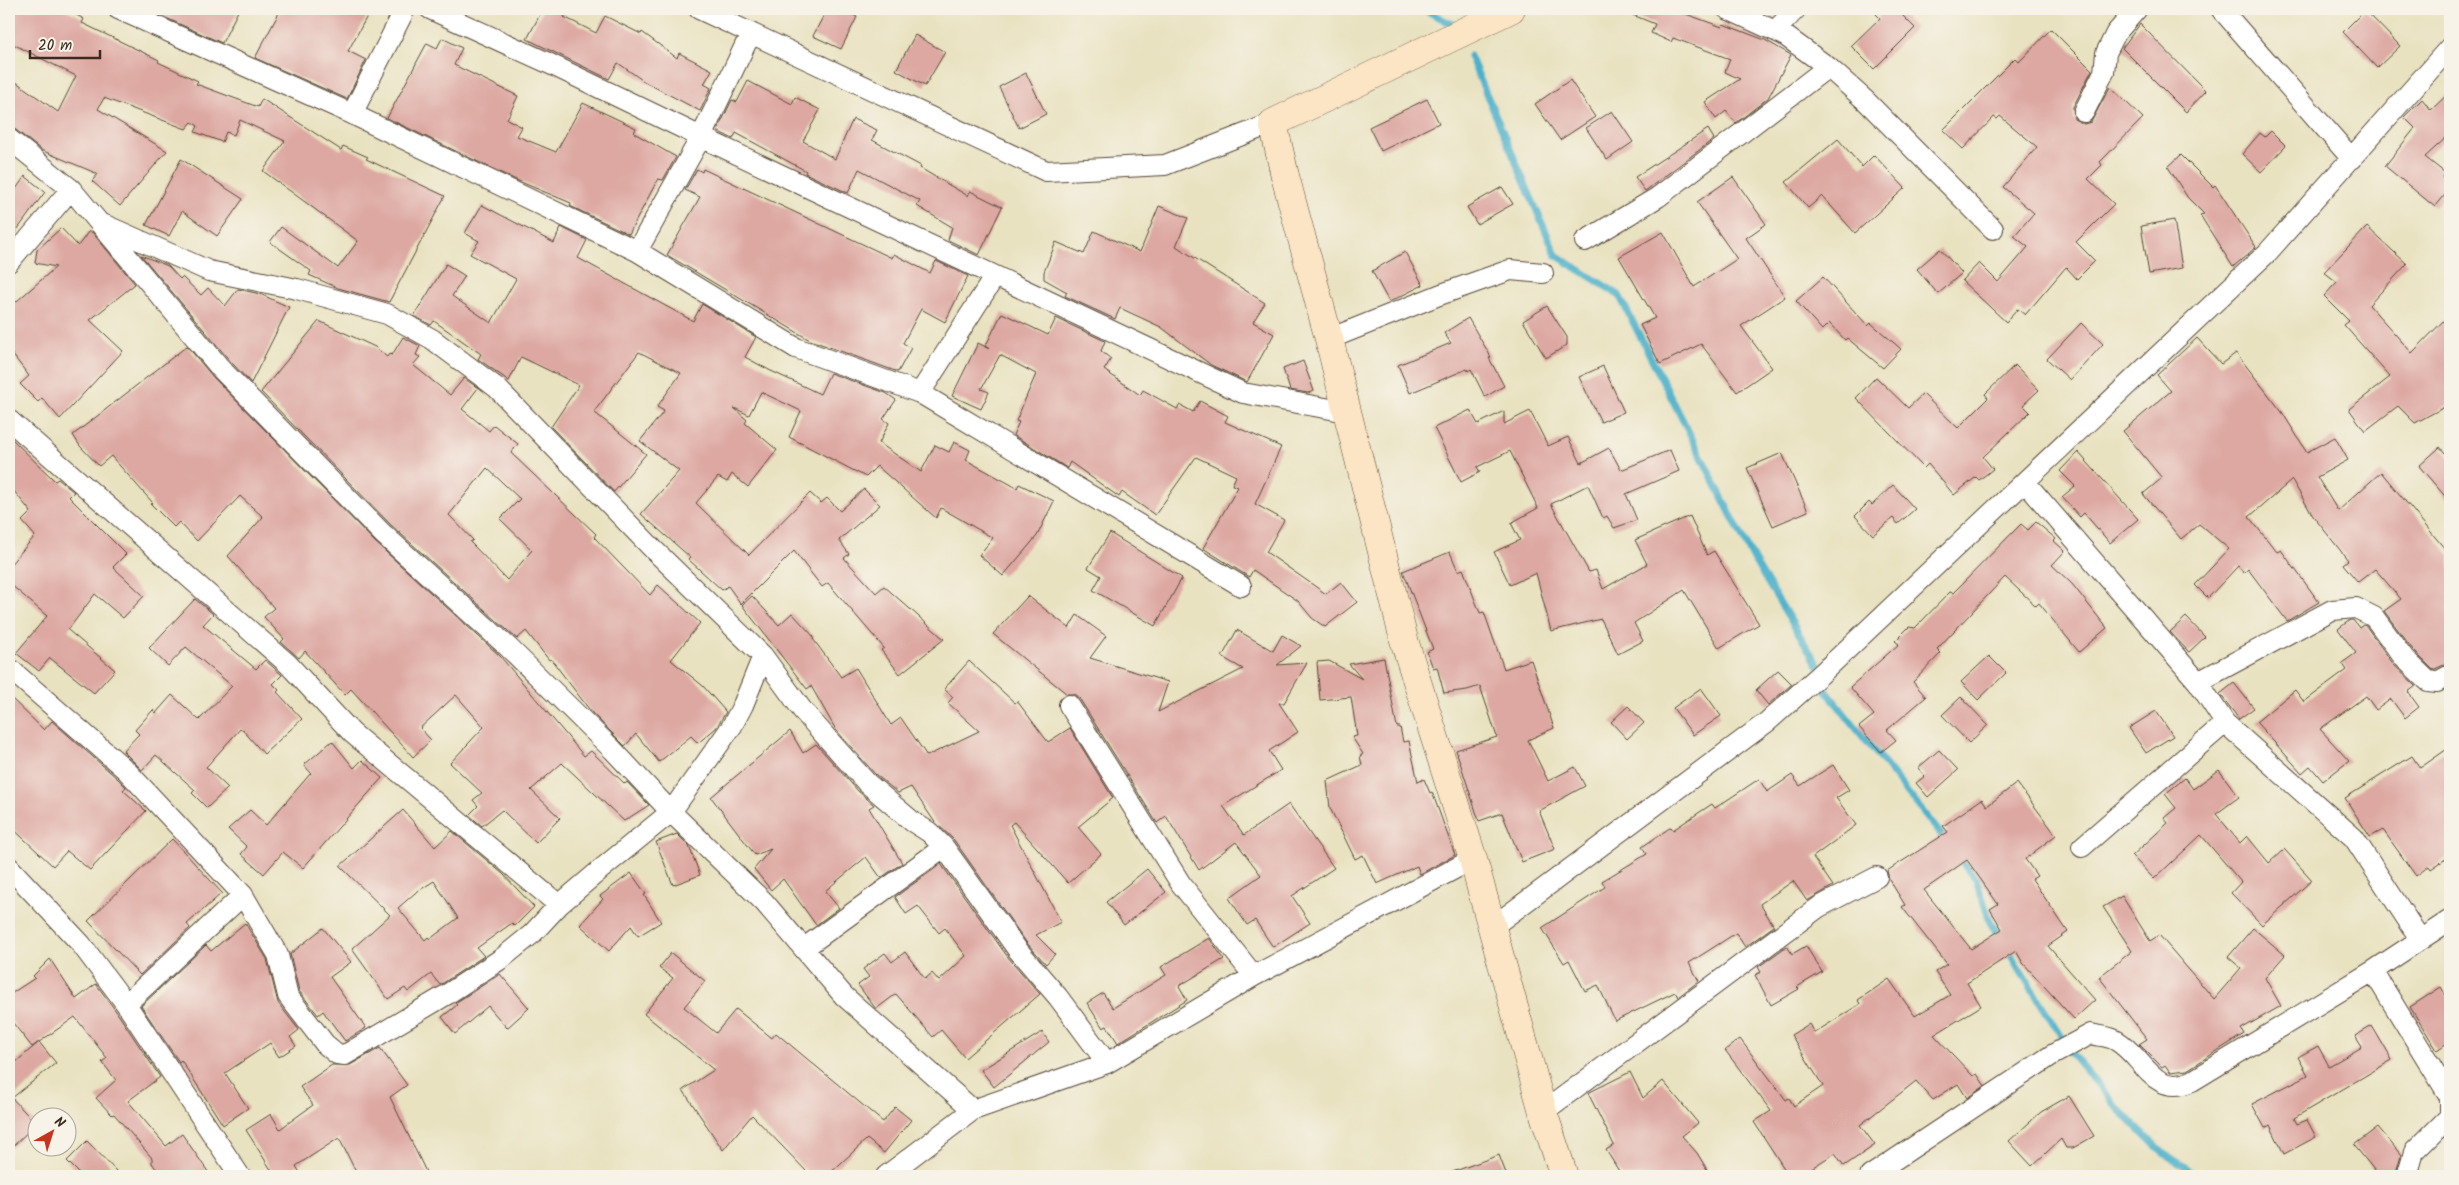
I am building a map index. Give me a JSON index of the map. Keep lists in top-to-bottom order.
{
  "scale_bar": "20 m",
  "north": "top right"
}
